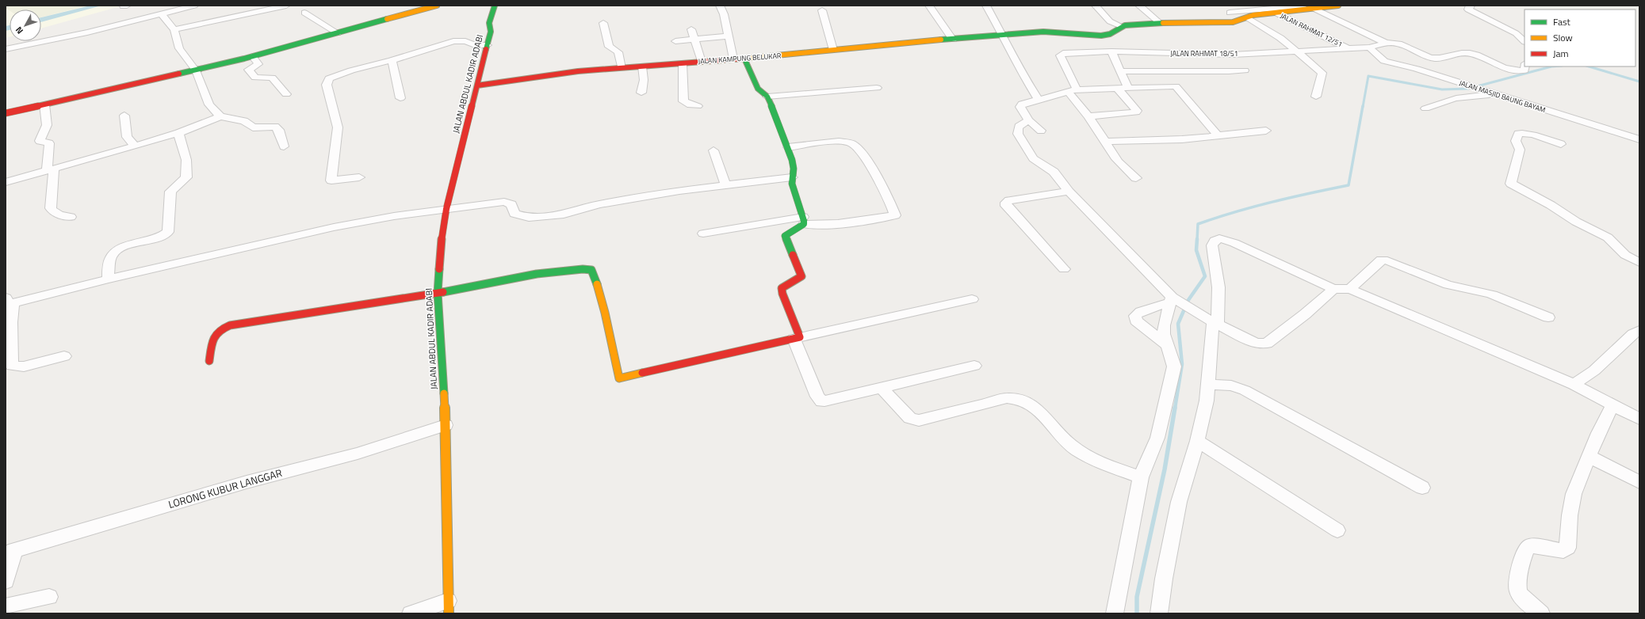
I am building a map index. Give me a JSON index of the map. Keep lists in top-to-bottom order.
{
  "streets": {
    "street": [
      "JALAN RAHMAT 12/51",
      "JALAN RAHMAT 18/51",
      "JALAN KAMPUNG BELUKAR",
      "JALAN ABDUL KADIR ADABI",
      "JALAN MASJID BAUNG BAYAM",
      "LORONG KUBUR LANGGAR"
    ]
  },
  "crossings": [
    ["JALAN RAHMAT 12/51", "JALAN RAHMAT 18/51"],
    ["JALAN RAHMAT 18/51", "JALAN MASJID BAUNG BAYAM"],
    ["JALAN KAMPUNG BELUKAR", "JALAN ABDUL KADIR ADABI"],
    ["JALAN ABDUL KADIR ADABI", "LORONG KUBUR LANGGAR"]
  ],
  "legend": ["Fast", "Slow", "Jam"],
  "north": "bottom left"
}
